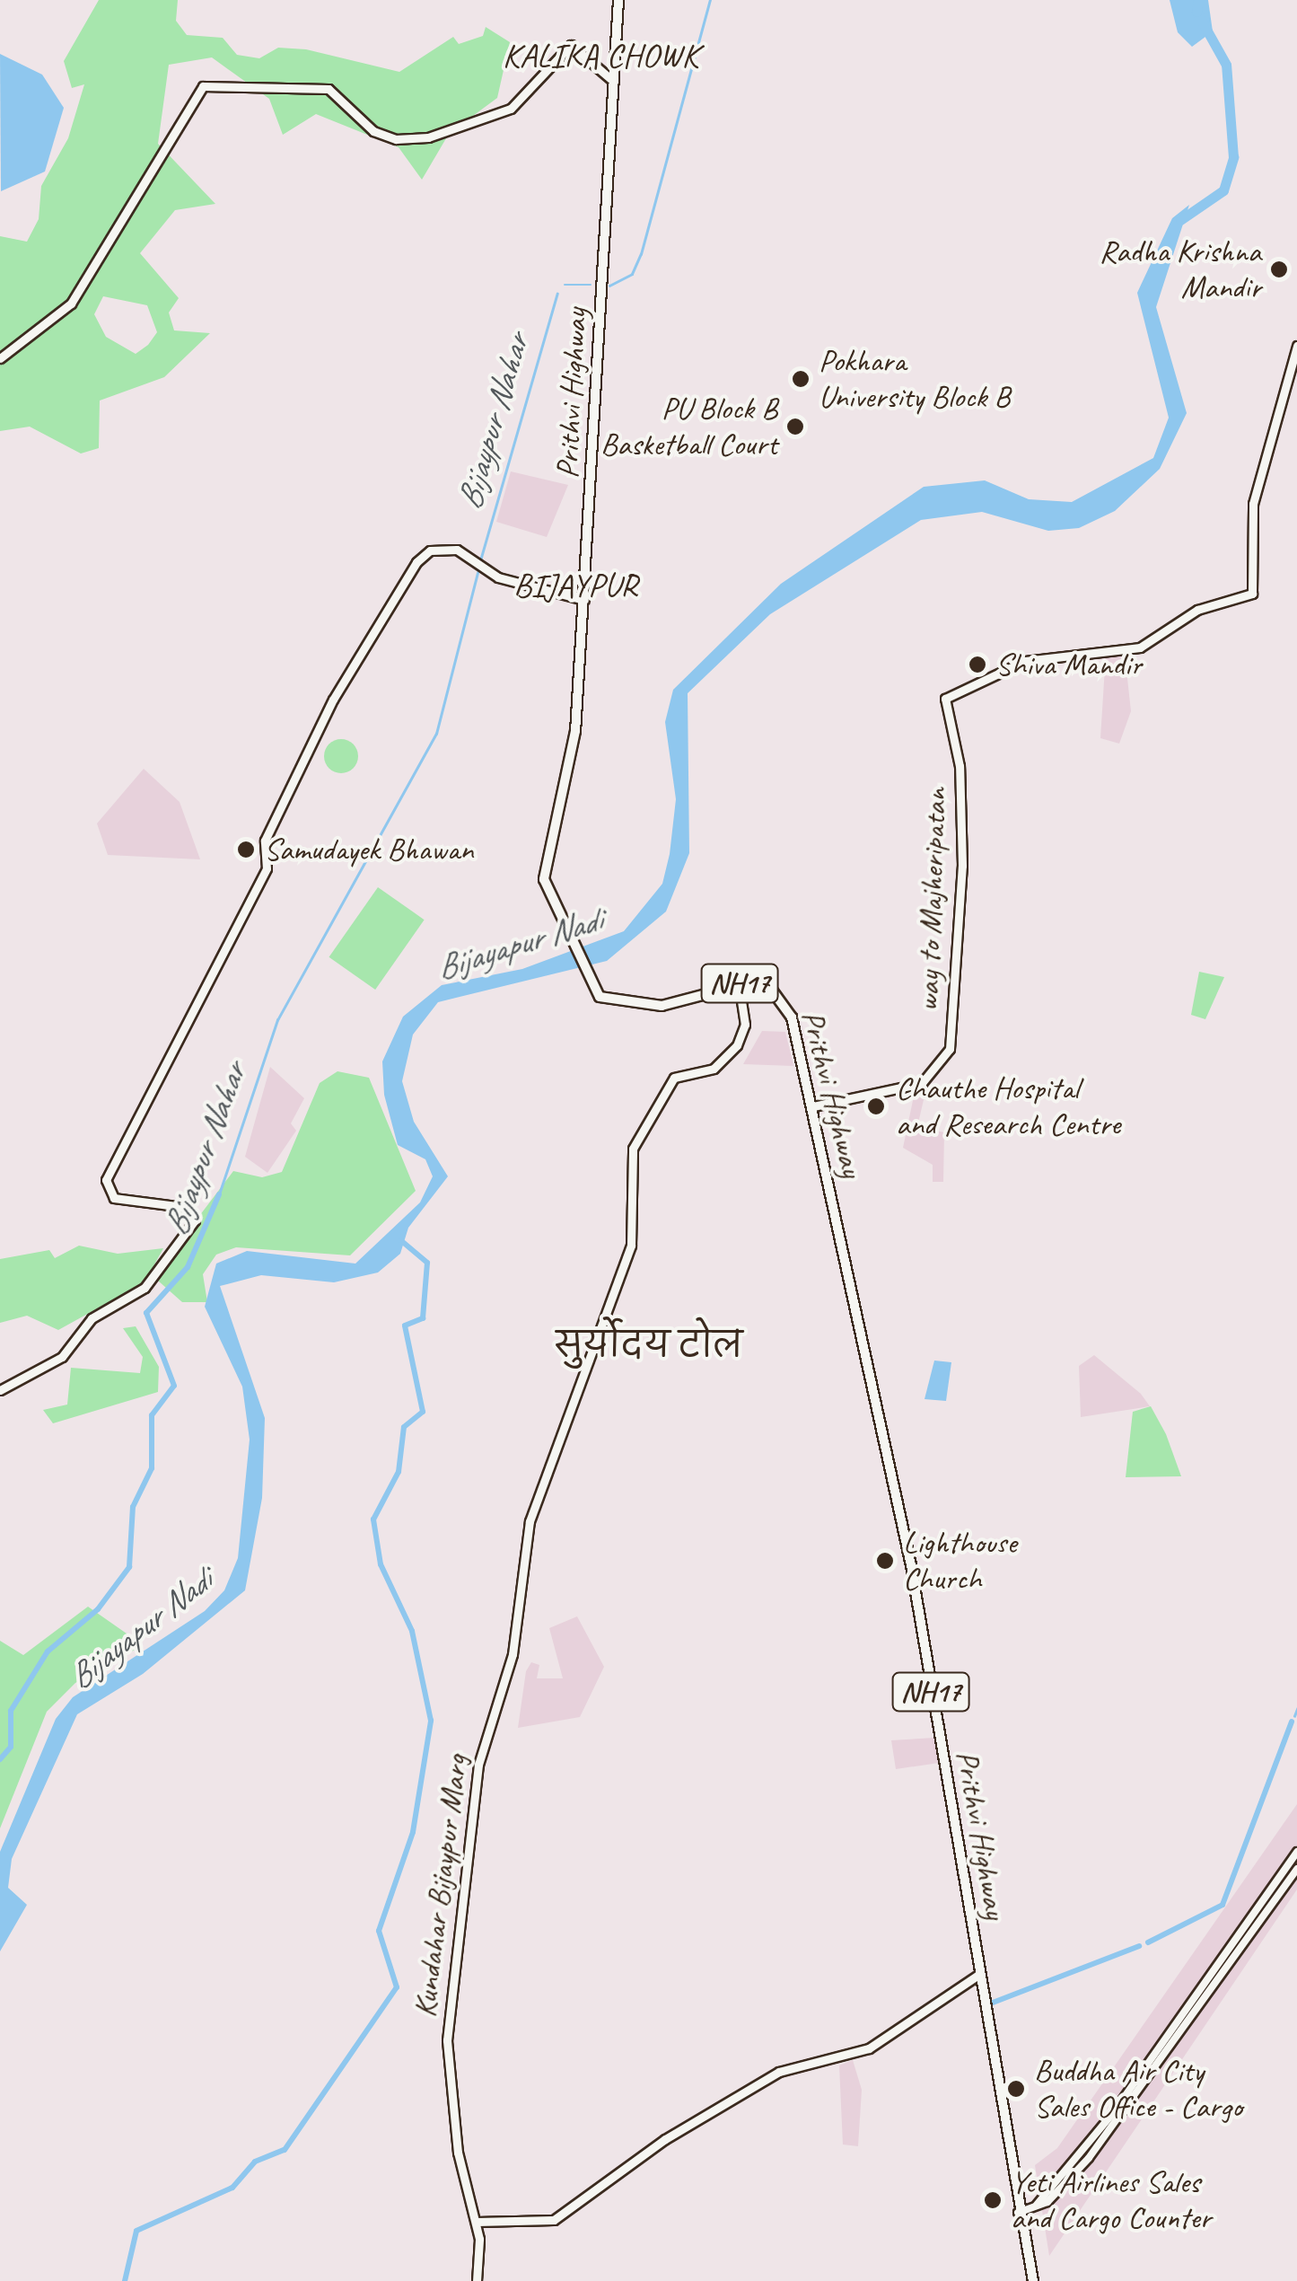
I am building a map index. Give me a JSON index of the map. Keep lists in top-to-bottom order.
{
  "streets": {
    "highway": ["Prithvi Highway", "NH17"],
    "main road": ["way to Majheripatan", "Kundahar Bijaypur Marg"]
  },
  "crossings": [
    ["Prithvi Highway", "way to Majheripatan"],
    ["Prithvi Highway", "Kundahar Bijaypur Marg"]
  ],
  "districts": ["KALIKA CHOWK", "BIJAYPUR", "सुर्योदय टोल"],
  "water": ["Bijaypur Nahar", "Bijayapur Nadi"],
  "places": [
    "Radha Krishna Mandir",
    "Pokhara University Block B",
    "PU Block B Basketball Court",
    "Shiva Mandir",
    "Samudayek Bhawan",
    "Chauthe Hospital and Research Centre",
    "Lighthouse Church",
    "Buddha Air City Sales Office - Cargo",
    "Yeti Airlines Sales and Cargo Counter"
  ]
}
